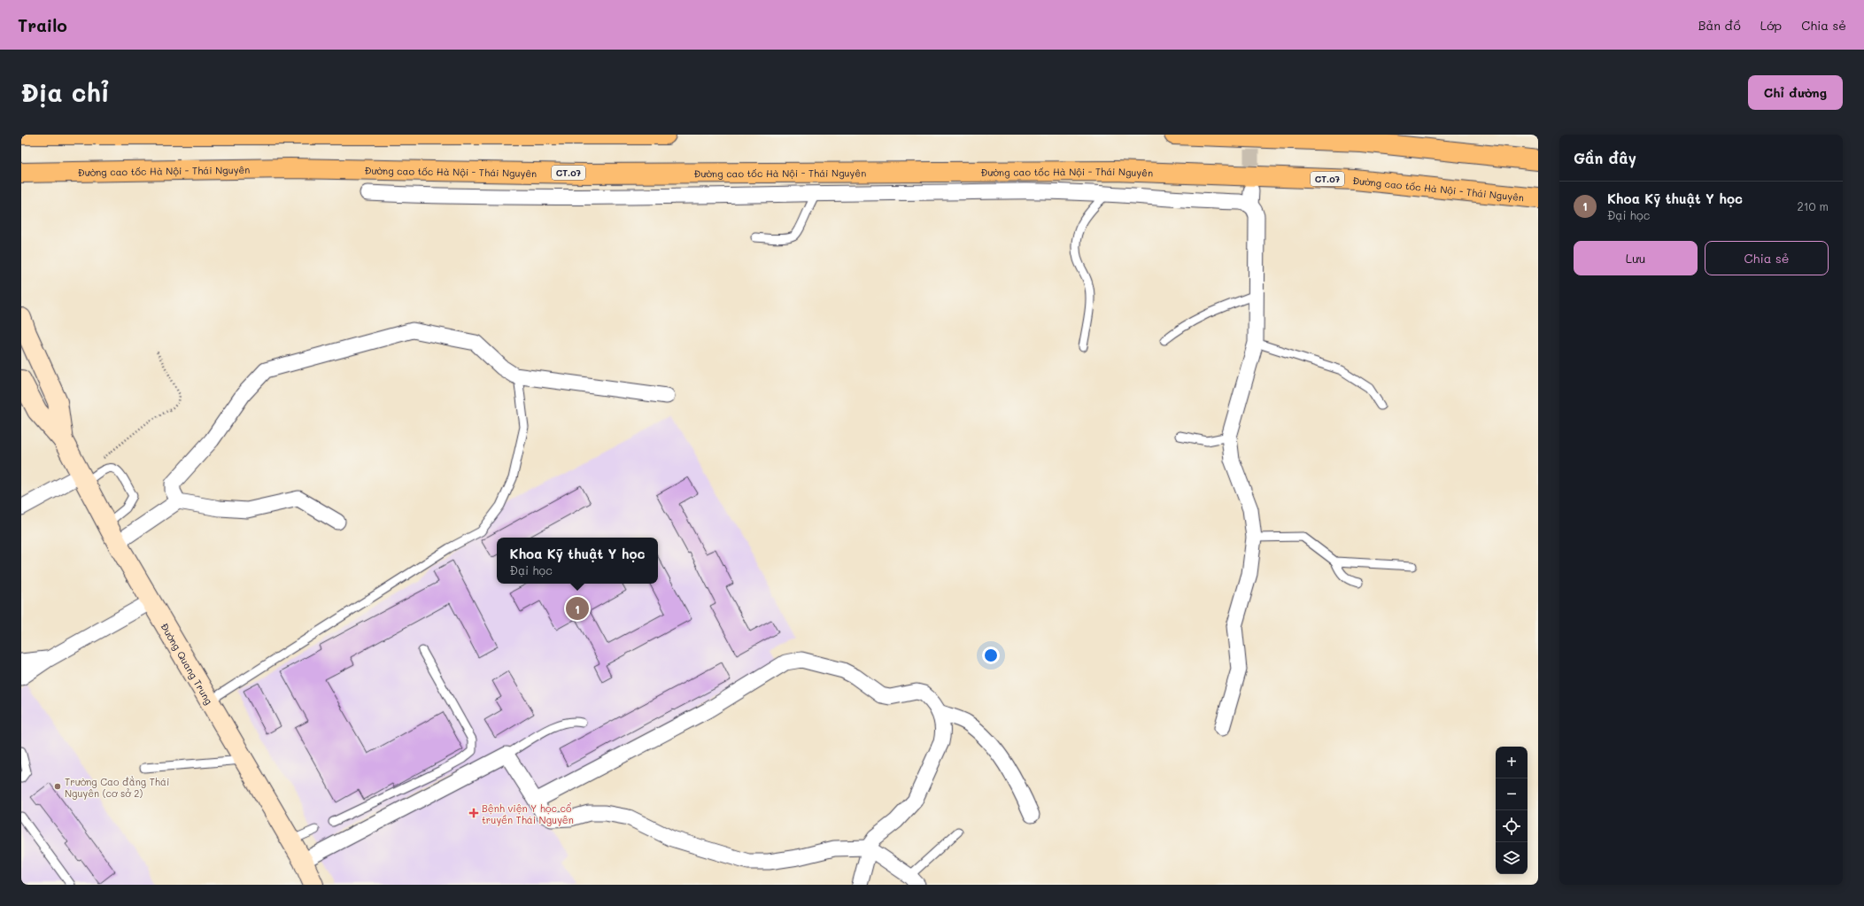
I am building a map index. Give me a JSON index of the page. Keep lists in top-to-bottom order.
{
  "streets": {
    "highway": ["Đường cao tốc Hà Nội - Thái Nguyên", "CT.07"],
    "main road": ["Đường Quang Trung"]
  },
  "places": {
    "other": ["Trường Cao đẳng Thái Nguyên (cơ sở 2)"],
    "health": ["Bệnh viện Y học cổ truyền Thái Nguyên"]
  },
  "page": {
    "header": "Trailo",
    "nav": ["Bản đồ", "Lớp", "Chia sẻ"],
    "buttons": [
      "Chỉ đường",
      ["Lưu", "Chia sẻ"]
    ],
    "title": "Địa chỉ",
    "heading": "Gần đây",
    "list": [
      {
        "mark": "1",
        "name": "Khoa Kỹ thuật Y học",
        "note": "Đại học",
        "value": "210 m"
      }
    ],
    "popup": ["Khoa Kỹ thuật Y học", "Đại học"],
    "pins": "1",
    "map_buttons": ["+", "−"]
  }
}
